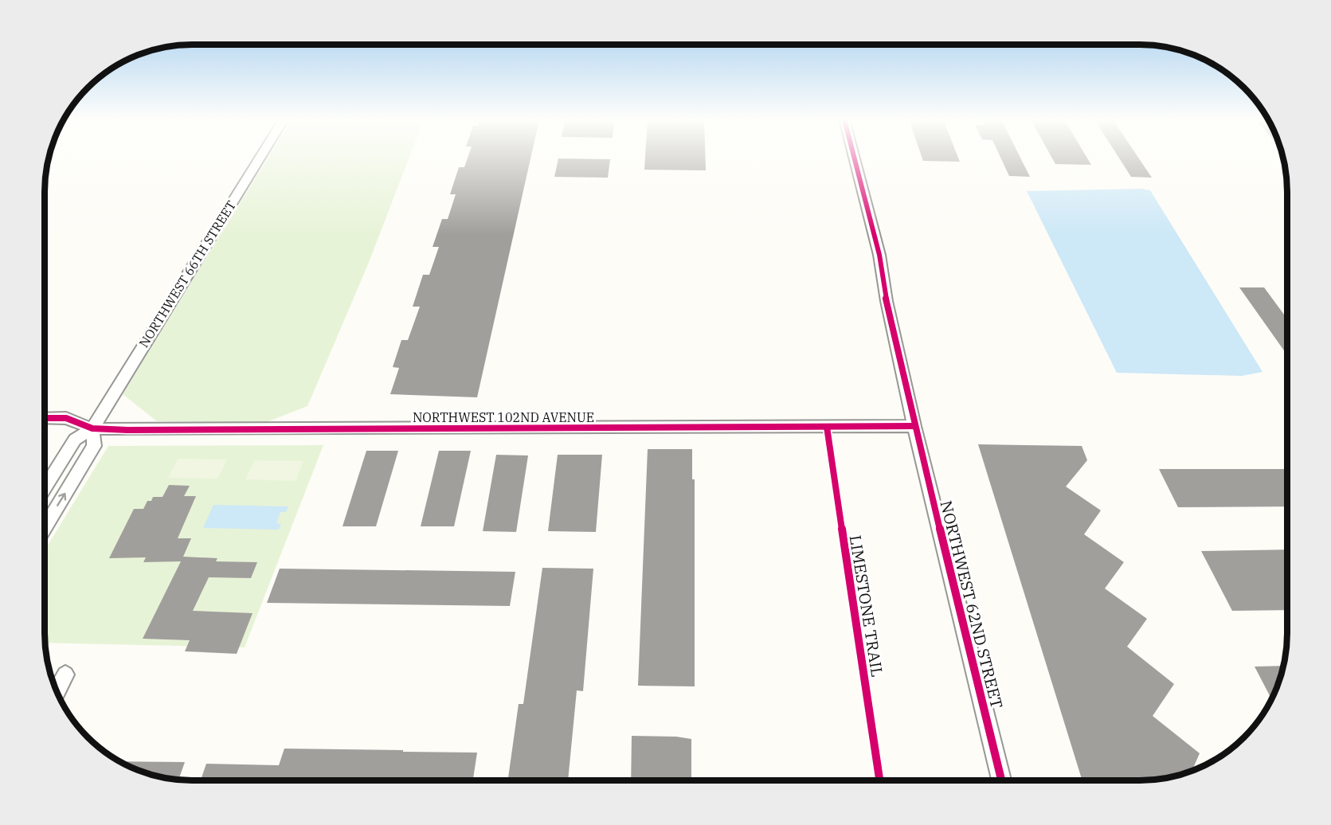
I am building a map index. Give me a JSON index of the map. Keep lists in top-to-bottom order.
{
  "streets": {
    "street": ["NORTHWEST 66TH STREET", "NORTHWEST 102ND AVENUE", "NORTHWEST 62ND STREET"],
    "cycle path": ["LIMESTONE TRAIL"]
  },
  "crossings": [
    ["NORTHWEST 66TH STREET", "NORTHWEST 102ND AVENUE"],
    ["NORTHWEST 102ND AVENUE", "NORTHWEST 62ND STREET"]
  ]
}
